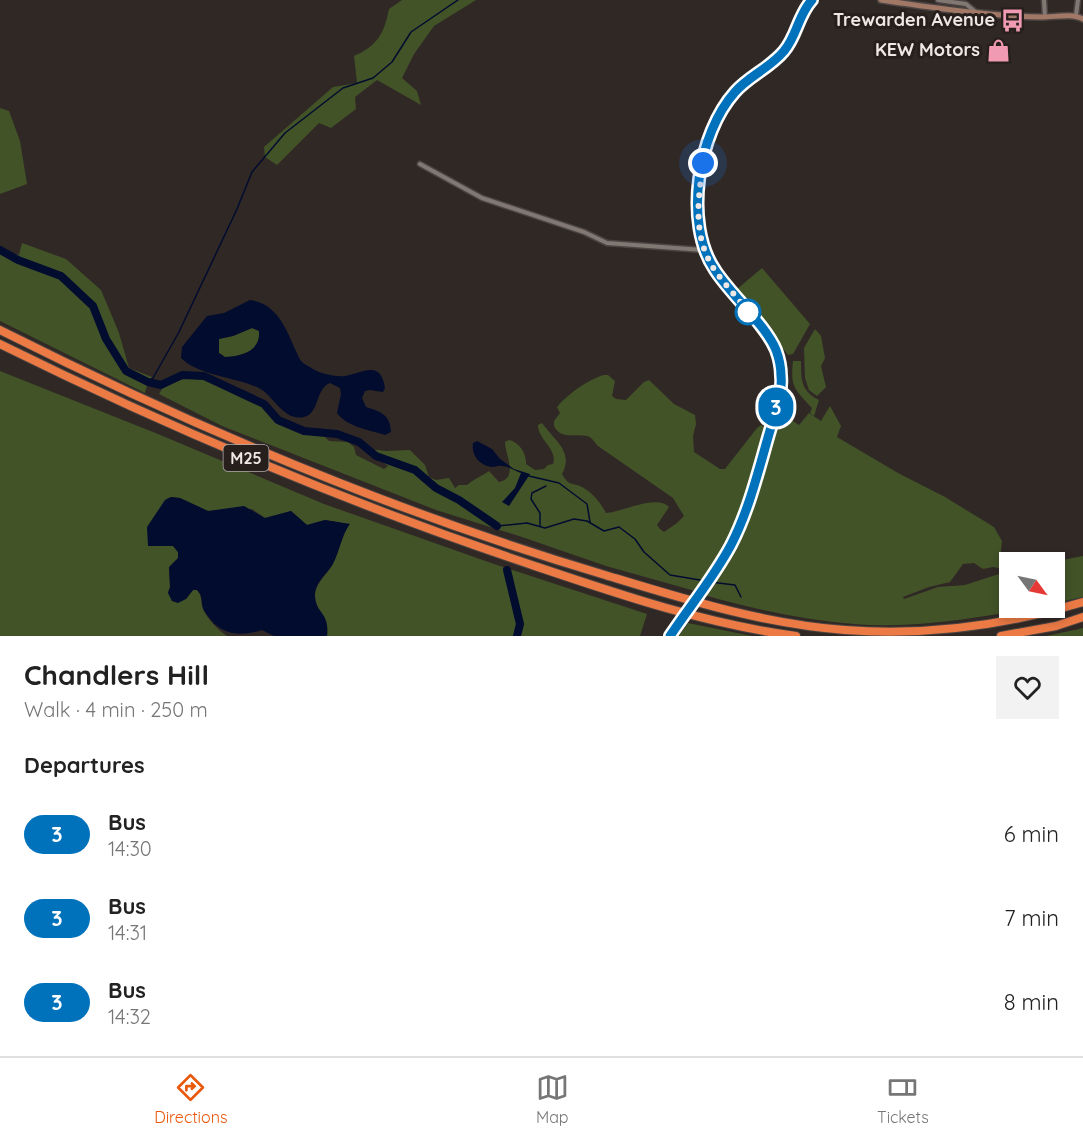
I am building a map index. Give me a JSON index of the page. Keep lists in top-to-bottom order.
{
  "streets": {
    "highway": ["M25"]
  },
  "places": {
    "bus stop": ["Trewarden Avenue"],
    "shop": ["KEW Motors"]
  },
  "lines": ["bus line 3"],
  "north": "bottom right",
  "page": {
    "on_map": "3",
    "heading": [
      ["Chandlers Hill", "Walk · 4 min · 250 m"],
      "Departures"
    ],
    "list": [
      {
        "mark": "3",
        "name": "Bus",
        "note": "14:30",
        "value": "6 min"
      },
      {
        "mark": "3",
        "name": "Bus",
        "note": "14:31",
        "value": "7 min"
      },
      {
        "mark": "3",
        "name": "Bus",
        "note": "14:32",
        "value": "8 min"
      }
    ],
    "tabs": ["Directions", "Map", "Tickets"]
  }
}
